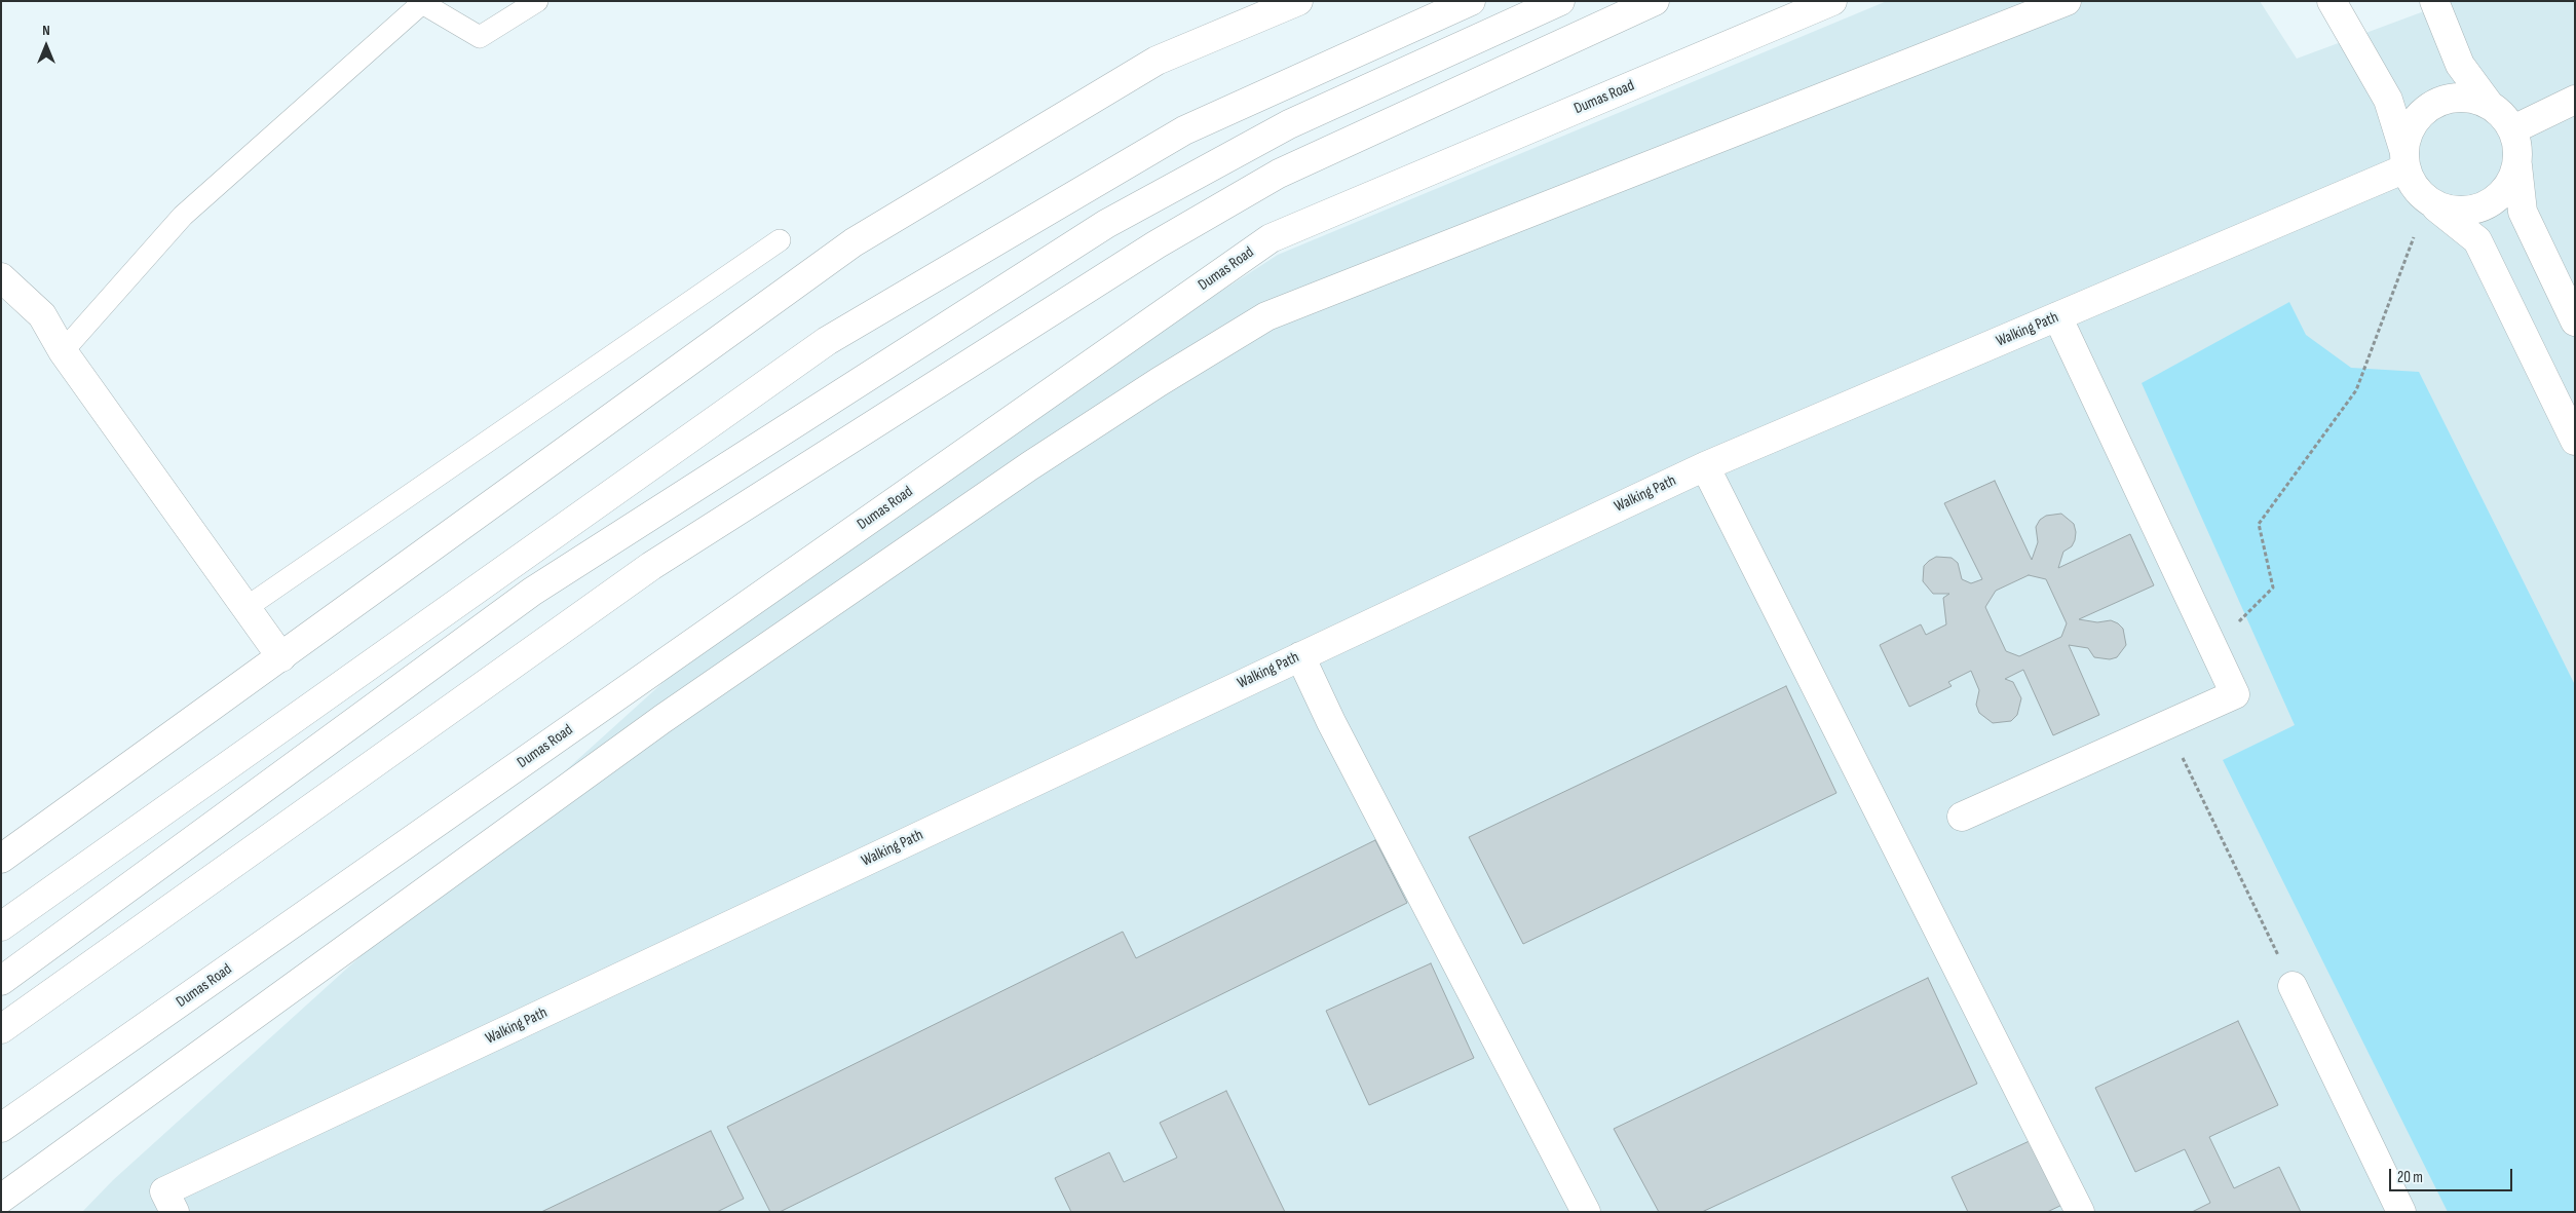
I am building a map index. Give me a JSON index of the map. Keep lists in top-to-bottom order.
{
  "streets": {
    "street": ["Dumas Road", "Walking Path"]
  },
  "scale_bar": "20 m",
  "north": "top"
}
